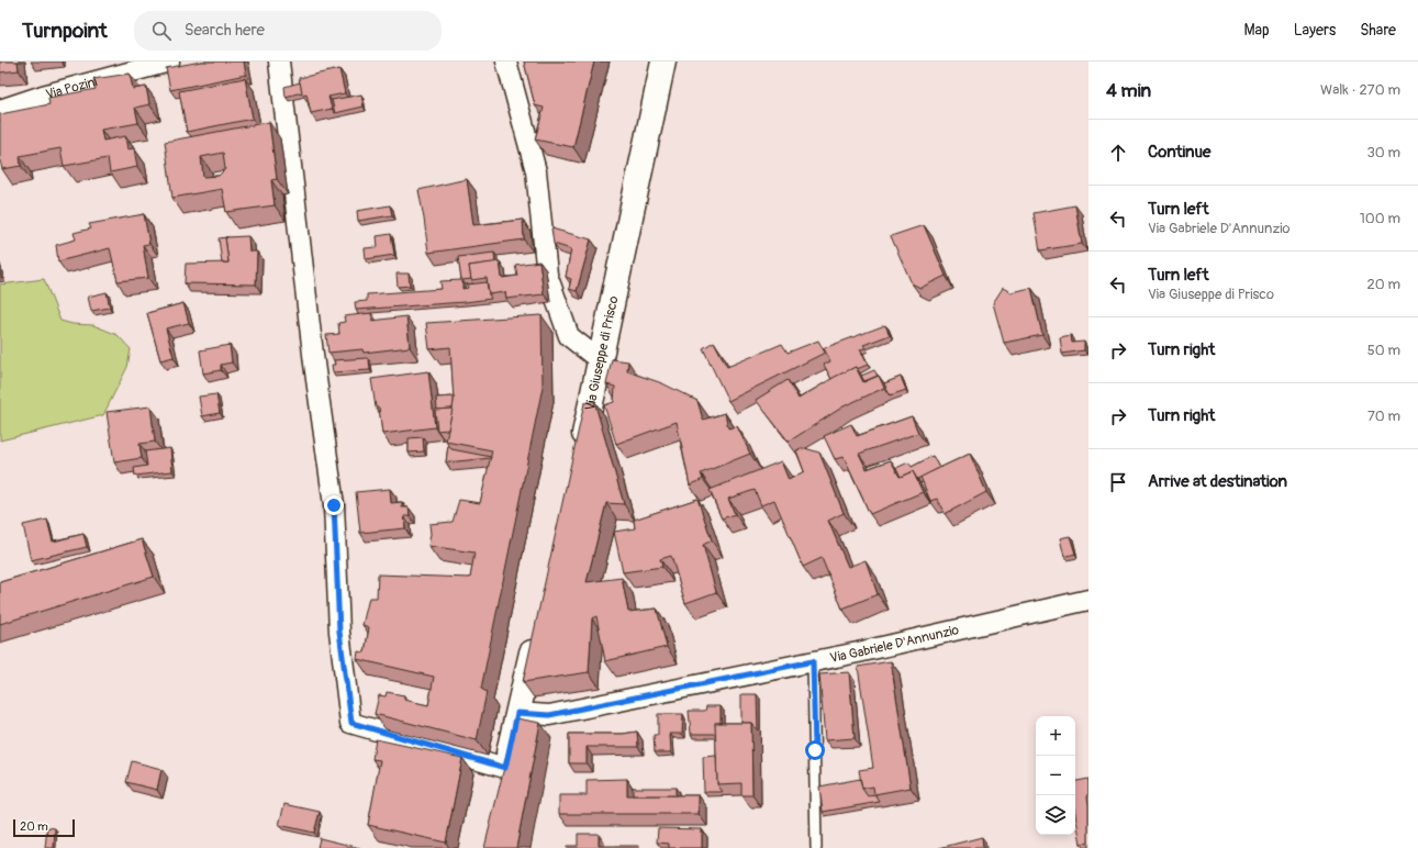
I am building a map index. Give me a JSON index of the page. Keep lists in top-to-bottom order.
{
  "streets": {
    "main road": ["Via Giuseppe di Prisco"],
    "street": ["Via Pozini", "Via Gabriele D'Annunzio"]
  },
  "scale_bar": "20 m",
  "page": {
    "header": "Turnpoint",
    "search": "Search here",
    "nav": ["Map", "Layers", "Share"],
    "heading": ["4 min", "Walk · 270 m"],
    "list": [
      ["Continue", "30 m"],
      ["Turn left", "Via Gabriele D'Annunzio", "100 m"],
      ["Turn left", "Via Giuseppe di Prisco", "20 m"],
      ["Turn right", "50 m"],
      ["Turn right", "70 m"],
      "Arrive at destination"
    ],
    "map_buttons": ["+", "−"],
    "scale": "20 m"
  }
}
